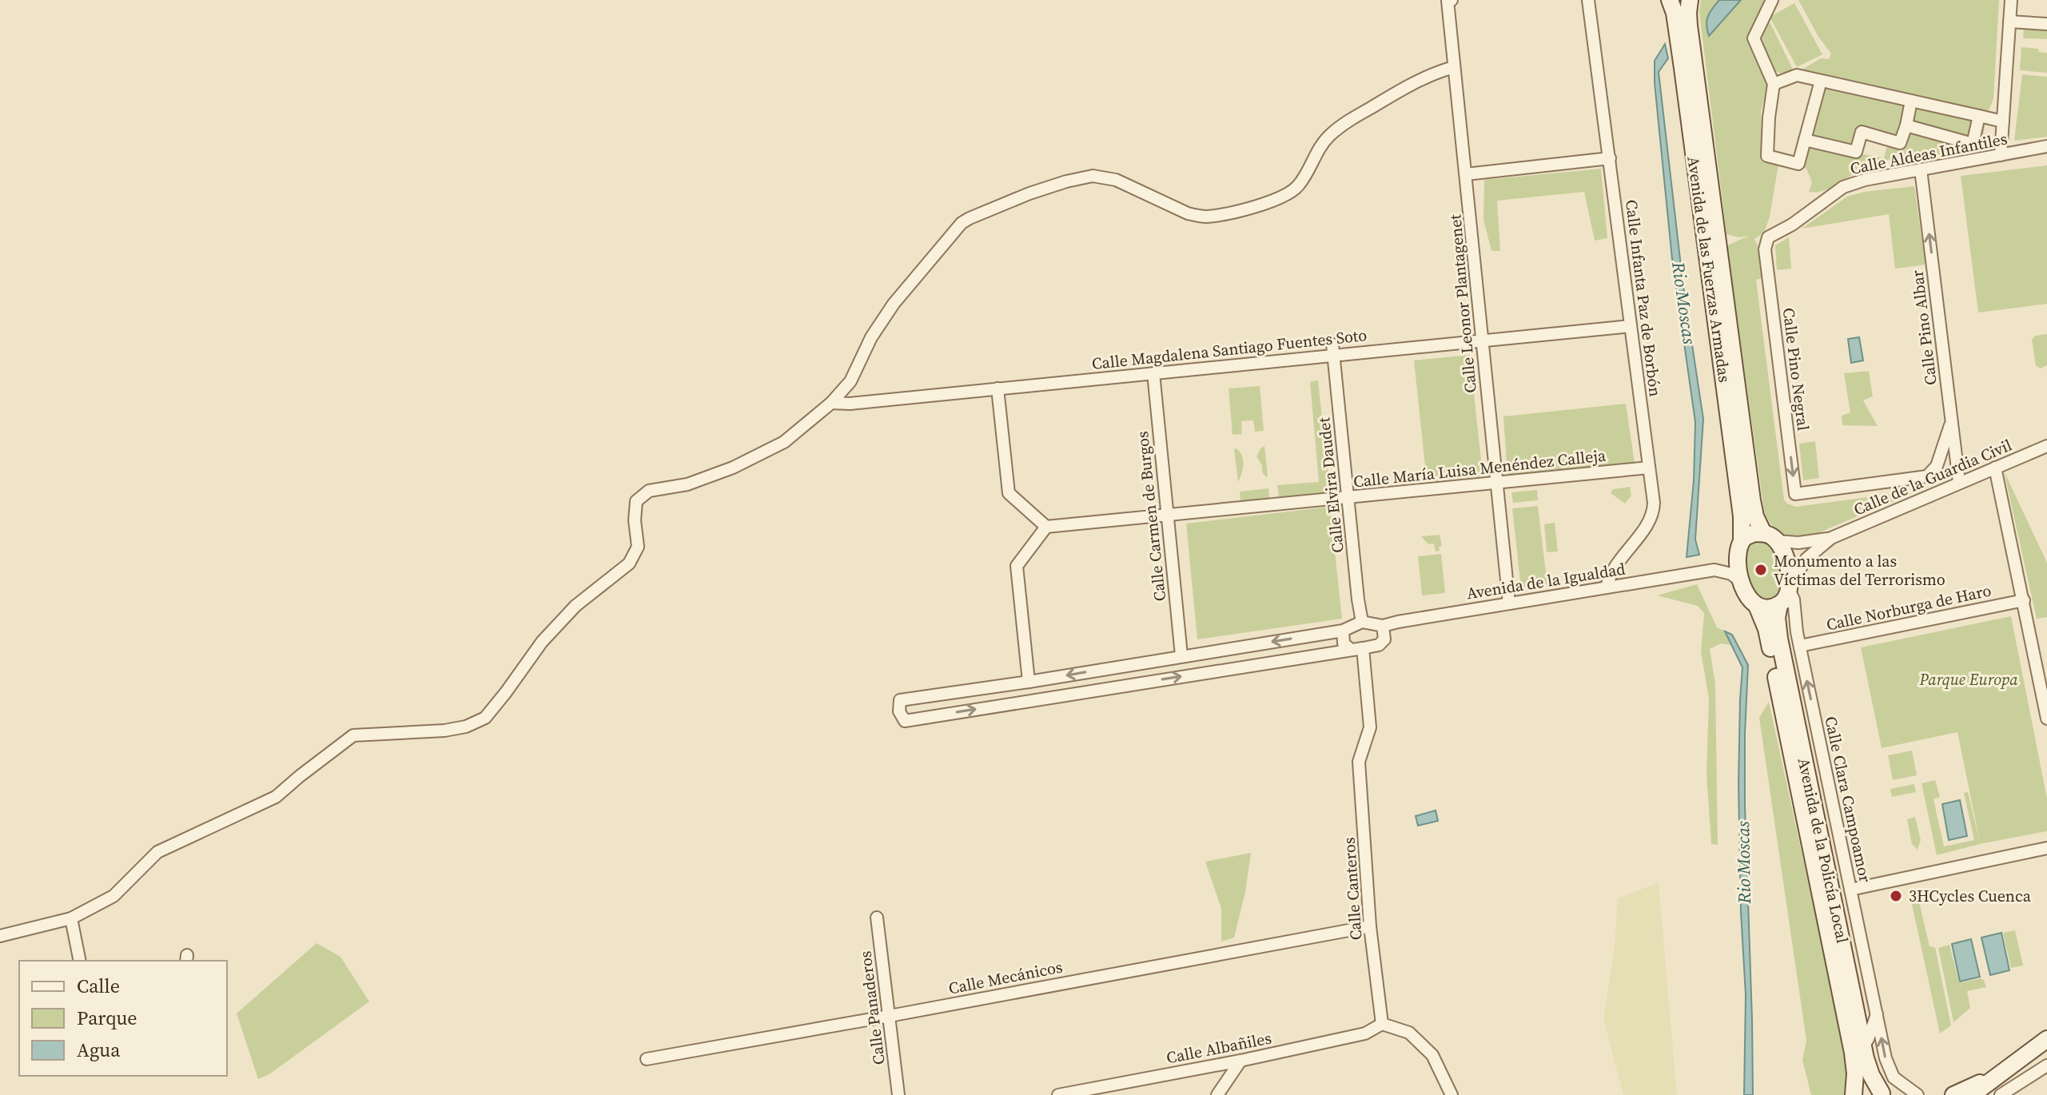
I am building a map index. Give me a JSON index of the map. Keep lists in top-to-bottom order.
{
  "streets": {
    "main road": ["Avenida de las Fuerzas Armadas", "Avenida de la Policía Local"],
    "street": [
      "Calle Aldeas Infantiles",
      "Calle Infanta Paz de Borbón",
      "Calle Leonor Plantagenet",
      "Calle Pino Albar",
      "Calle Magdalena Santiago Fuentes Soto",
      "Calle Pino Negral",
      "Calle María Luisa Menéndez Calleja",
      "Calle de la Guardia Civil",
      "Calle Elvira Daudet",
      "Calle Carmen de Burgos",
      "Avenida de la Igualdad",
      "Calle Norburga de Haro",
      "Calle Clara Campoamor",
      "Calle Canteros",
      "Calle Mecánicos",
      "Calle Panaderos",
      "Calle Albañiles"
    ]
  },
  "crossings": [
    ["Calle Aldeas Infantiles", "Calle Pino Albar"],
    ["Calle Aldeas Infantiles", "Calle Pino Negral"],
    ["Avenida de las Fuerzas Armadas", "Calle de la Guardia Civil"],
    ["Avenida de las Fuerzas Armadas", "Calle Clara Campoamor"],
    ["Avenida de las Fuerzas Armadas", "Avenida de la Policía Local"],
    ["Calle Infanta Paz de Borbón", "Calle Magdalena Santiago Fuentes Soto"],
    ["Calle Infanta Paz de Borbón", "Calle María Luisa Menéndez Calleja"],
    ["Calle Infanta Paz de Borbón", "Avenida de la Igualdad"],
    ["Calle Leonor Plantagenet", "Calle Magdalena Santiago Fuentes Soto"],
    ["Calle Leonor Plantagenet", "Calle María Luisa Menéndez Calleja"],
    ["Calle Leonor Plantagenet", "Avenida de la Igualdad"],
    ["Calle Pino Albar", "Calle de la Guardia Civil"],
    ["Calle Magdalena Santiago Fuentes Soto", "Calle Elvira Daudet"],
    ["Calle Magdalena Santiago Fuentes Soto", "Calle Carmen de Burgos"],
    ["Calle Pino Negral", "Calle de la Guardia Civil"],
    ["Calle María Luisa Menéndez Calleja", "Calle Elvira Daudet"],
    ["Calle María Luisa Menéndez Calleja", "Calle Carmen de Burgos"],
    ["Calle de la Guardia Civil", "Calle Clara Campoamor"],
    ["Calle de la Guardia Civil", "Avenida de la Policía Local"],
    ["Calle Norburga de Haro", "Calle Clara Campoamor"],
    ["Calle Clara Campoamor", "Avenida de la Policía Local"],
    ["Calle Canteros", "Calle Mecánicos"],
    ["Calle Canteros", "Calle Albañiles"],
    ["Calle Mecánicos", "Calle Panaderos"]
  ],
  "one_way": ["Calle Pino Albar", "Calle Pino Negral", "Calle Clara Campoamor"],
  "water": ["Rio Moscas"],
  "parks": ["Parque Europa"],
  "places": ["Monumento a las Víctimas del Terrorismo", "3HCycles Cuenca"],
  "legend": ["Calle", "Parque", "Agua"]
}
